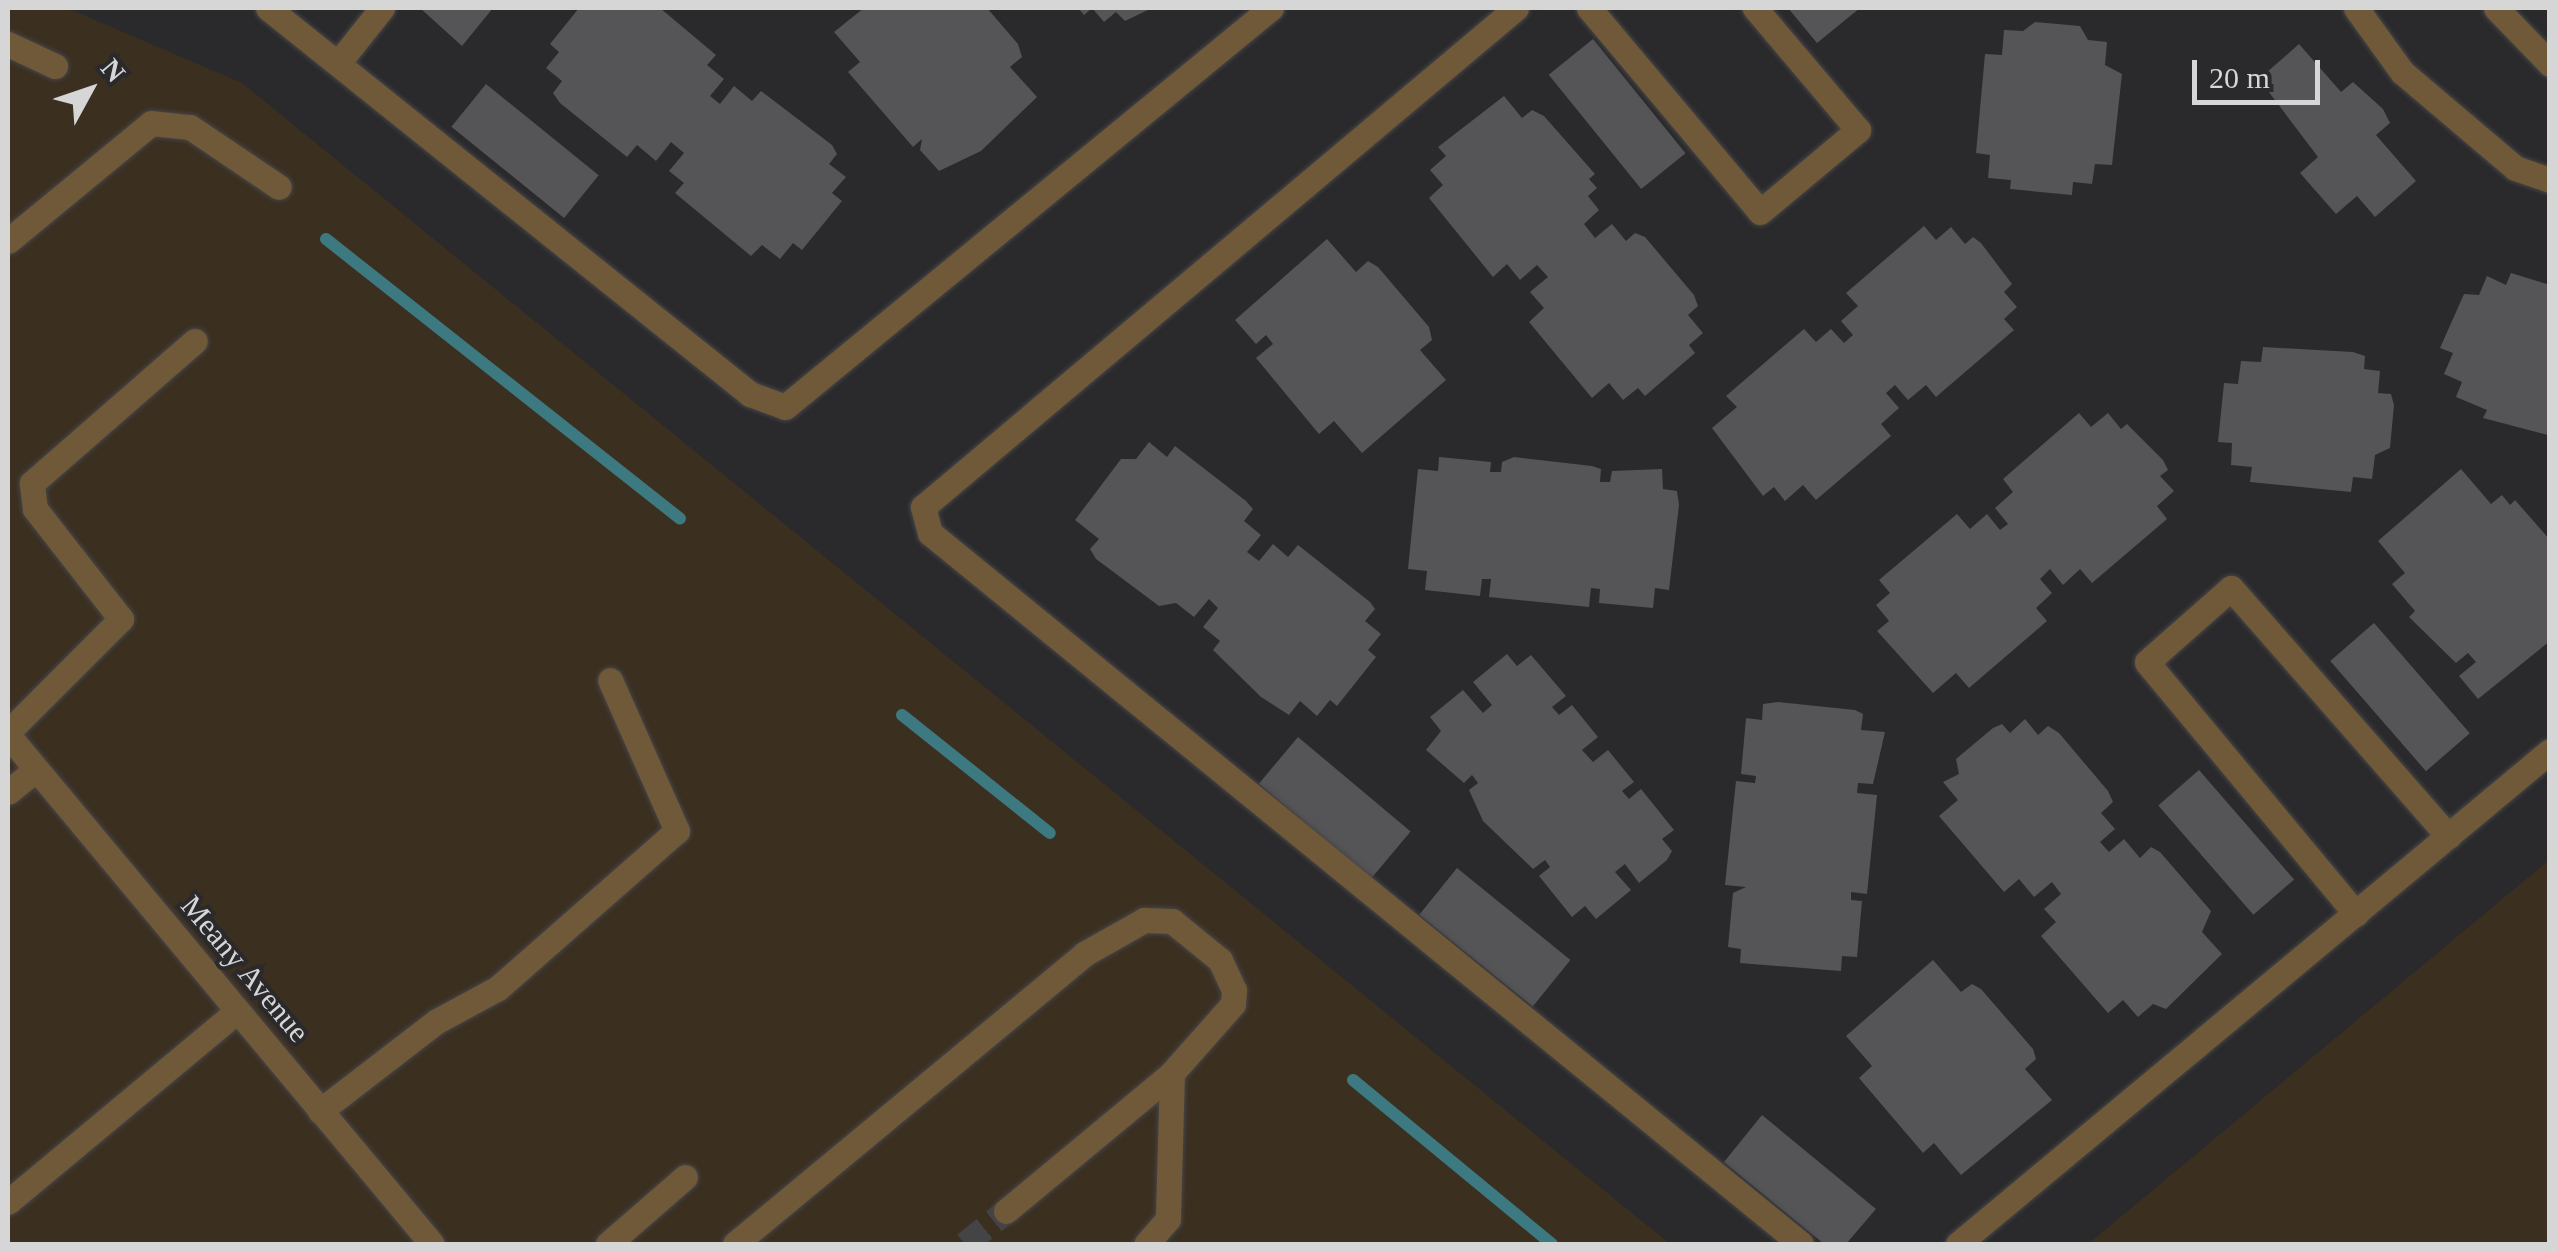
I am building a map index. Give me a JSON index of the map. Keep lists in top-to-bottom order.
{
  "streets": {
    "street": ["Meany Avenue"]
  },
  "scale_bar": "20 m",
  "north": "top right"
}
